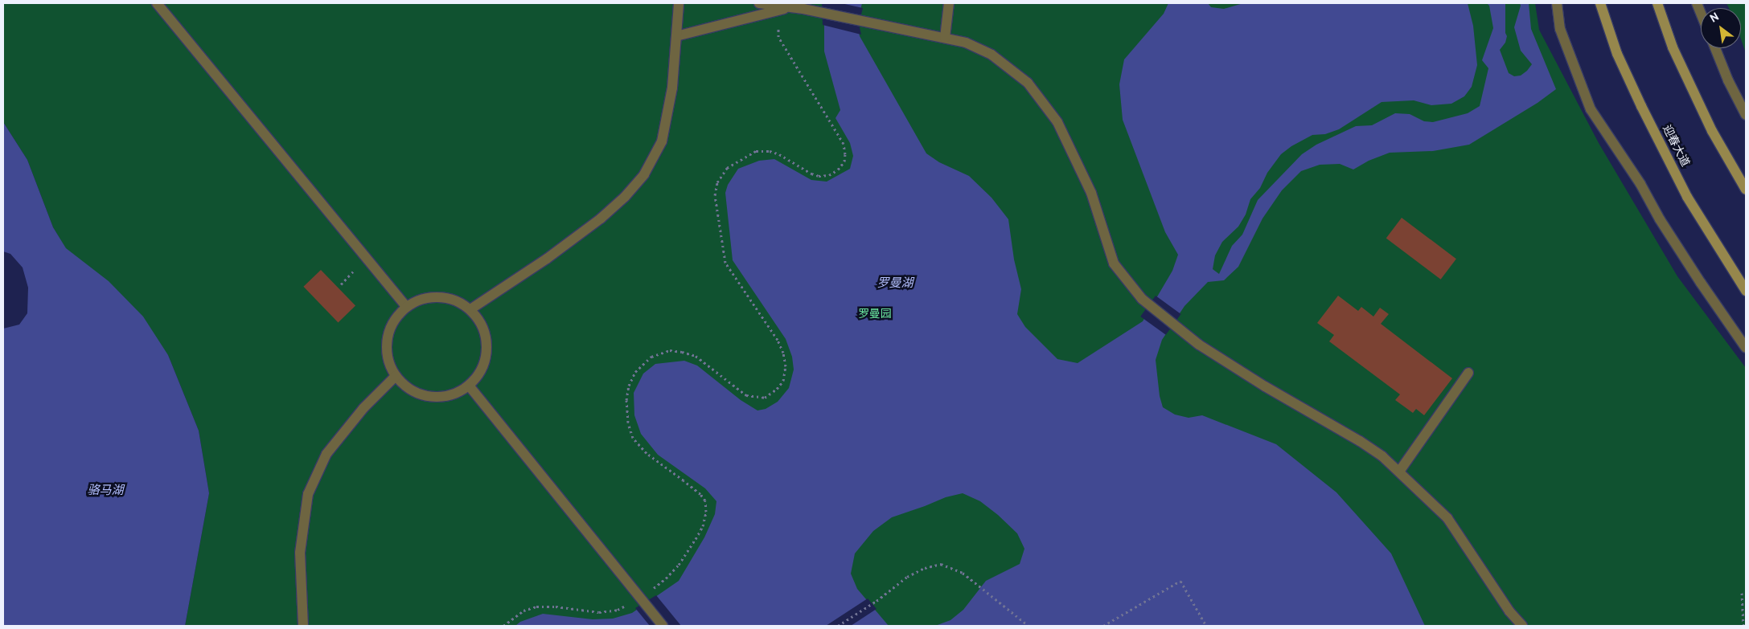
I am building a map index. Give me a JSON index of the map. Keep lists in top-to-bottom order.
{
  "streets": {
    "main road": ["迎春大道"]
  },
  "water": ["罗曼湖", "骆马湖"],
  "parks": ["罗曼园"],
  "north": "top left"
}
